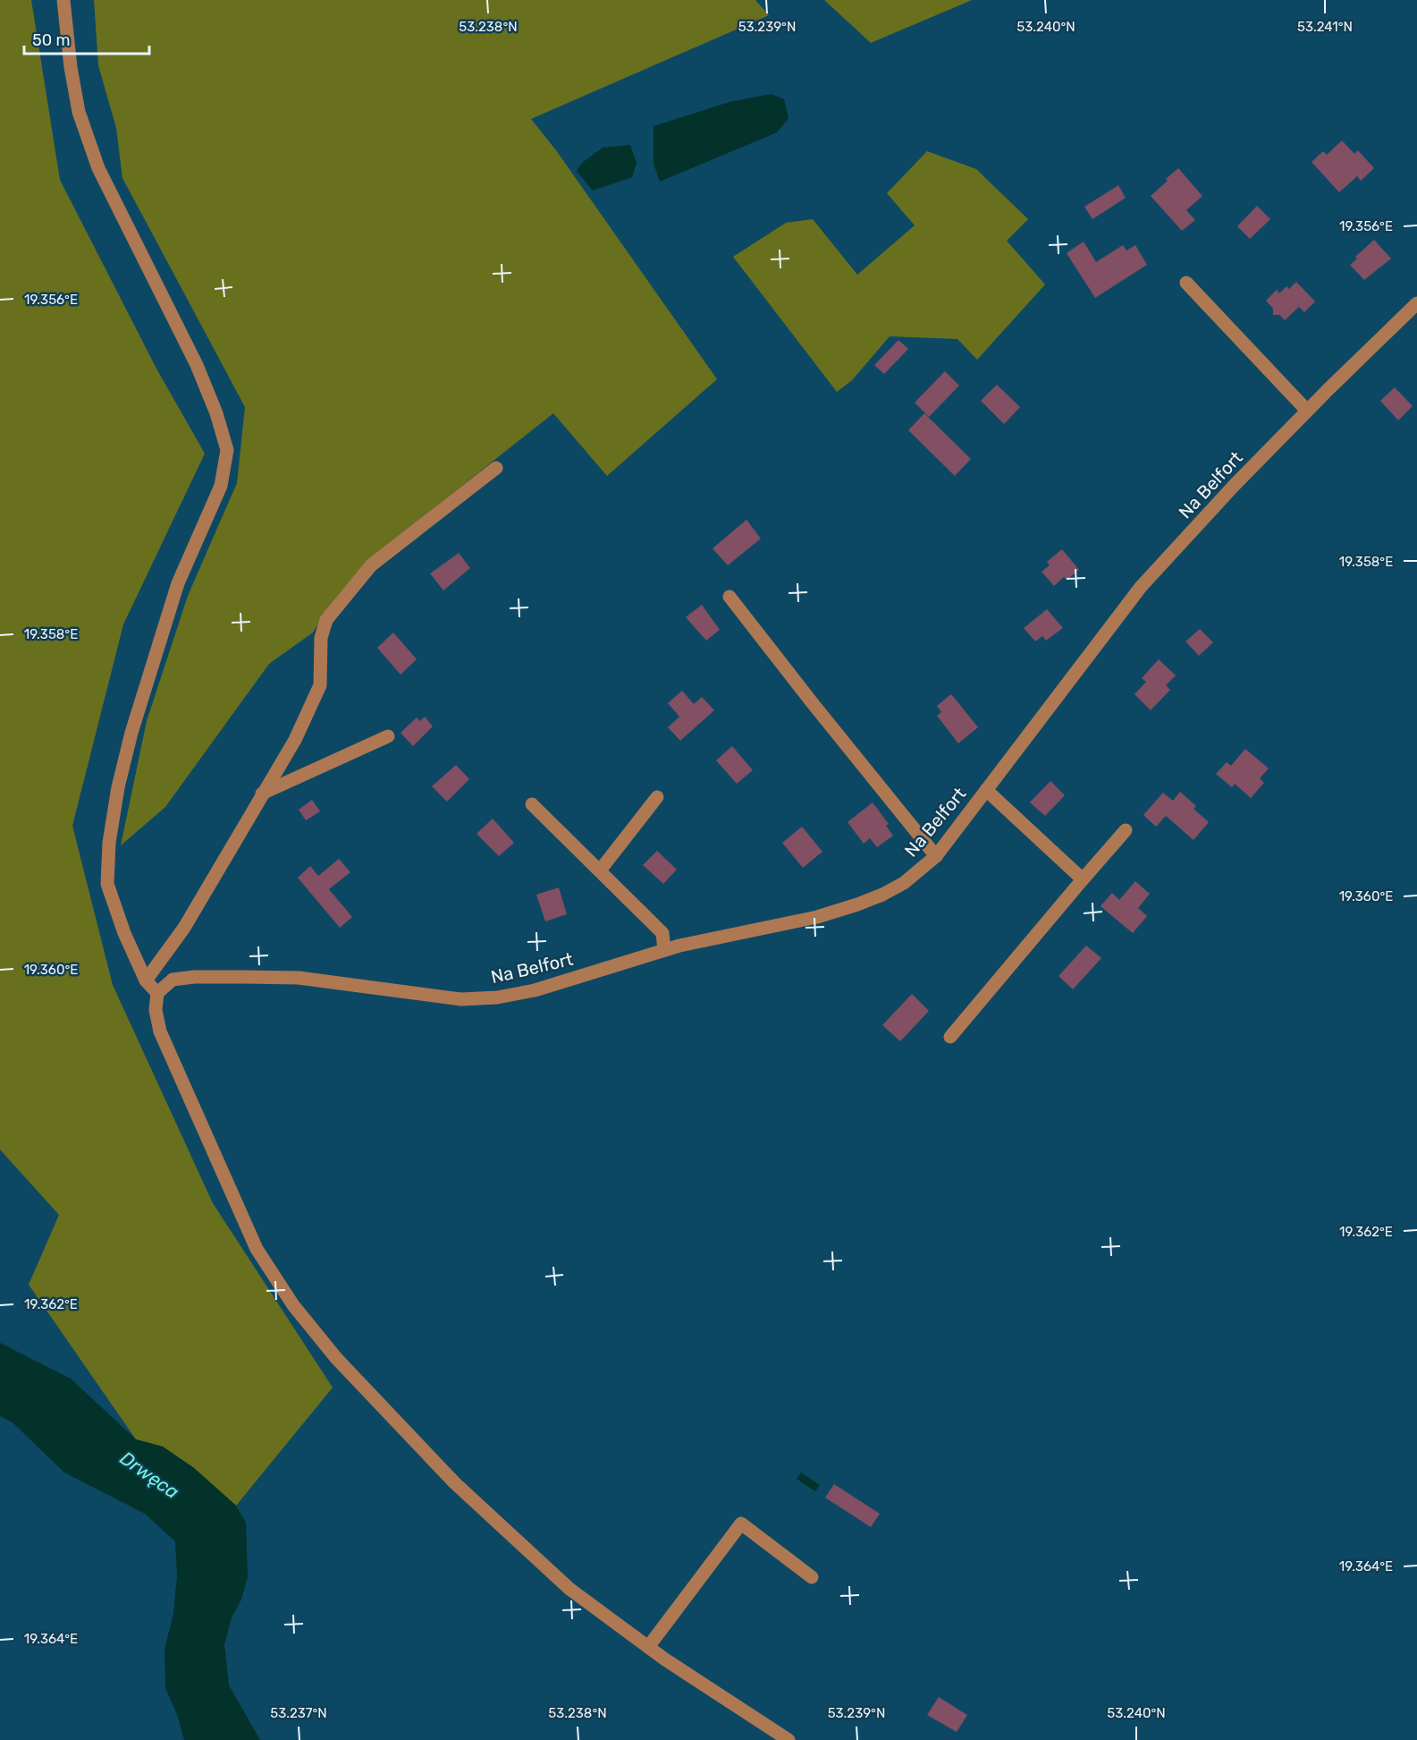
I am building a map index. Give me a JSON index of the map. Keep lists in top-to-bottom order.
{
  "streets": {
    "street": ["Na Belfort"]
  },
  "water": ["Drwęca"],
  "scale_bar": "50 m",
  "coordinates": [
    "53.238°N",
    "53.239°N",
    "53.240°N",
    "53.241°N",
    "19.356°E",
    "19.358°E",
    "19.360°E",
    "19.362°E",
    "19.364°E",
    "53.237°N"
  ]
}
